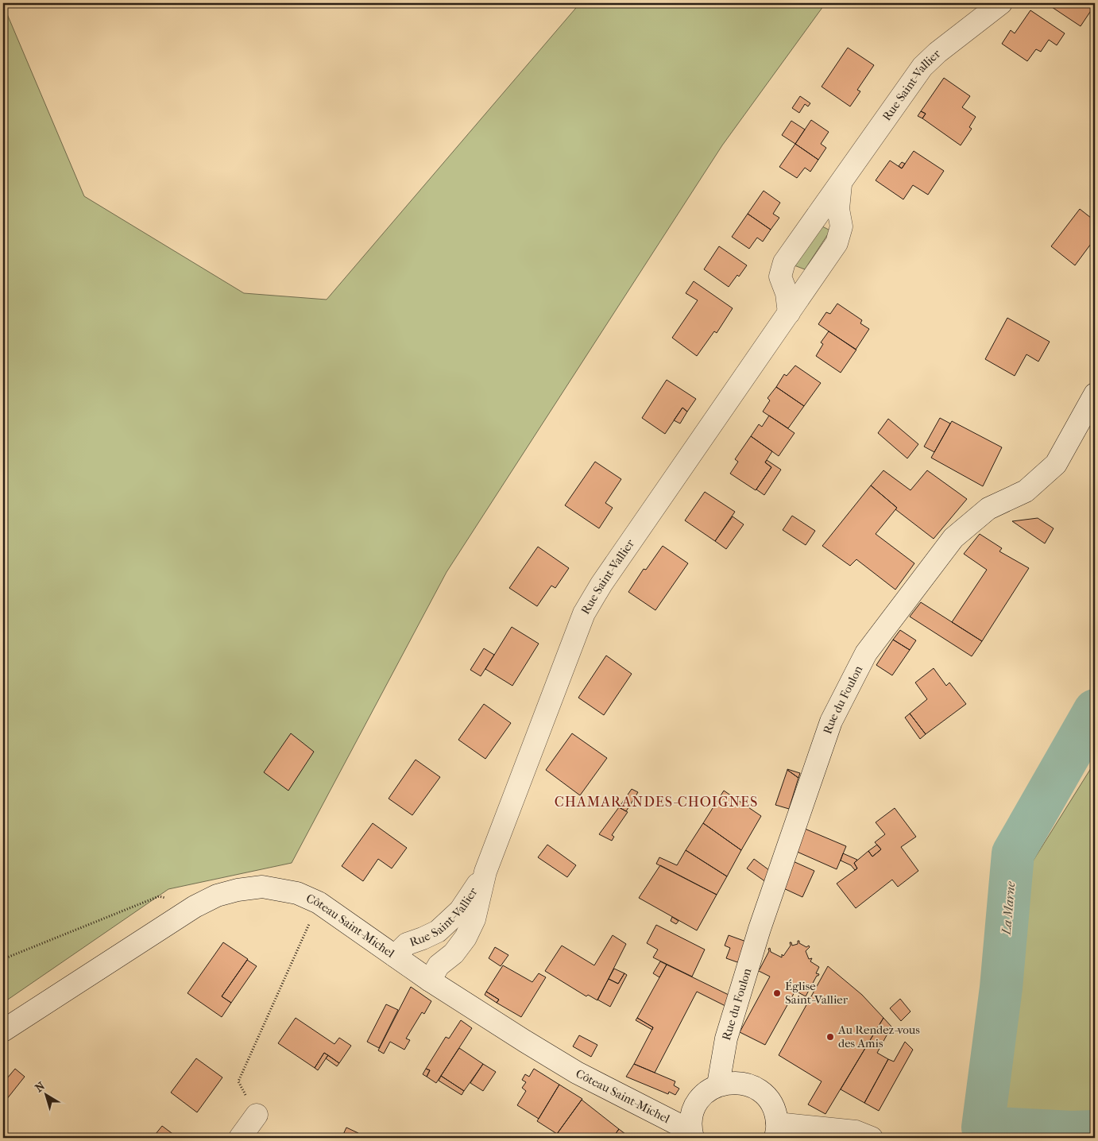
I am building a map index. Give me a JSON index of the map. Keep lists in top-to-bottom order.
{
  "streets": {
    "street": ["Rue Saint-Vallier", "Rue du Foulon", "Côteau Saint-Michel"]
  },
  "crossings": [
    ["Rue Saint-Vallier", "Côteau Saint-Michel"]
  ],
  "districts": ["CHAMARANDES-CHOIGNES"],
  "water": ["La Marne"],
  "places": ["Église Saint-Vallier", "Au Rendez-vous des Amis"],
  "north": "top left"
}
